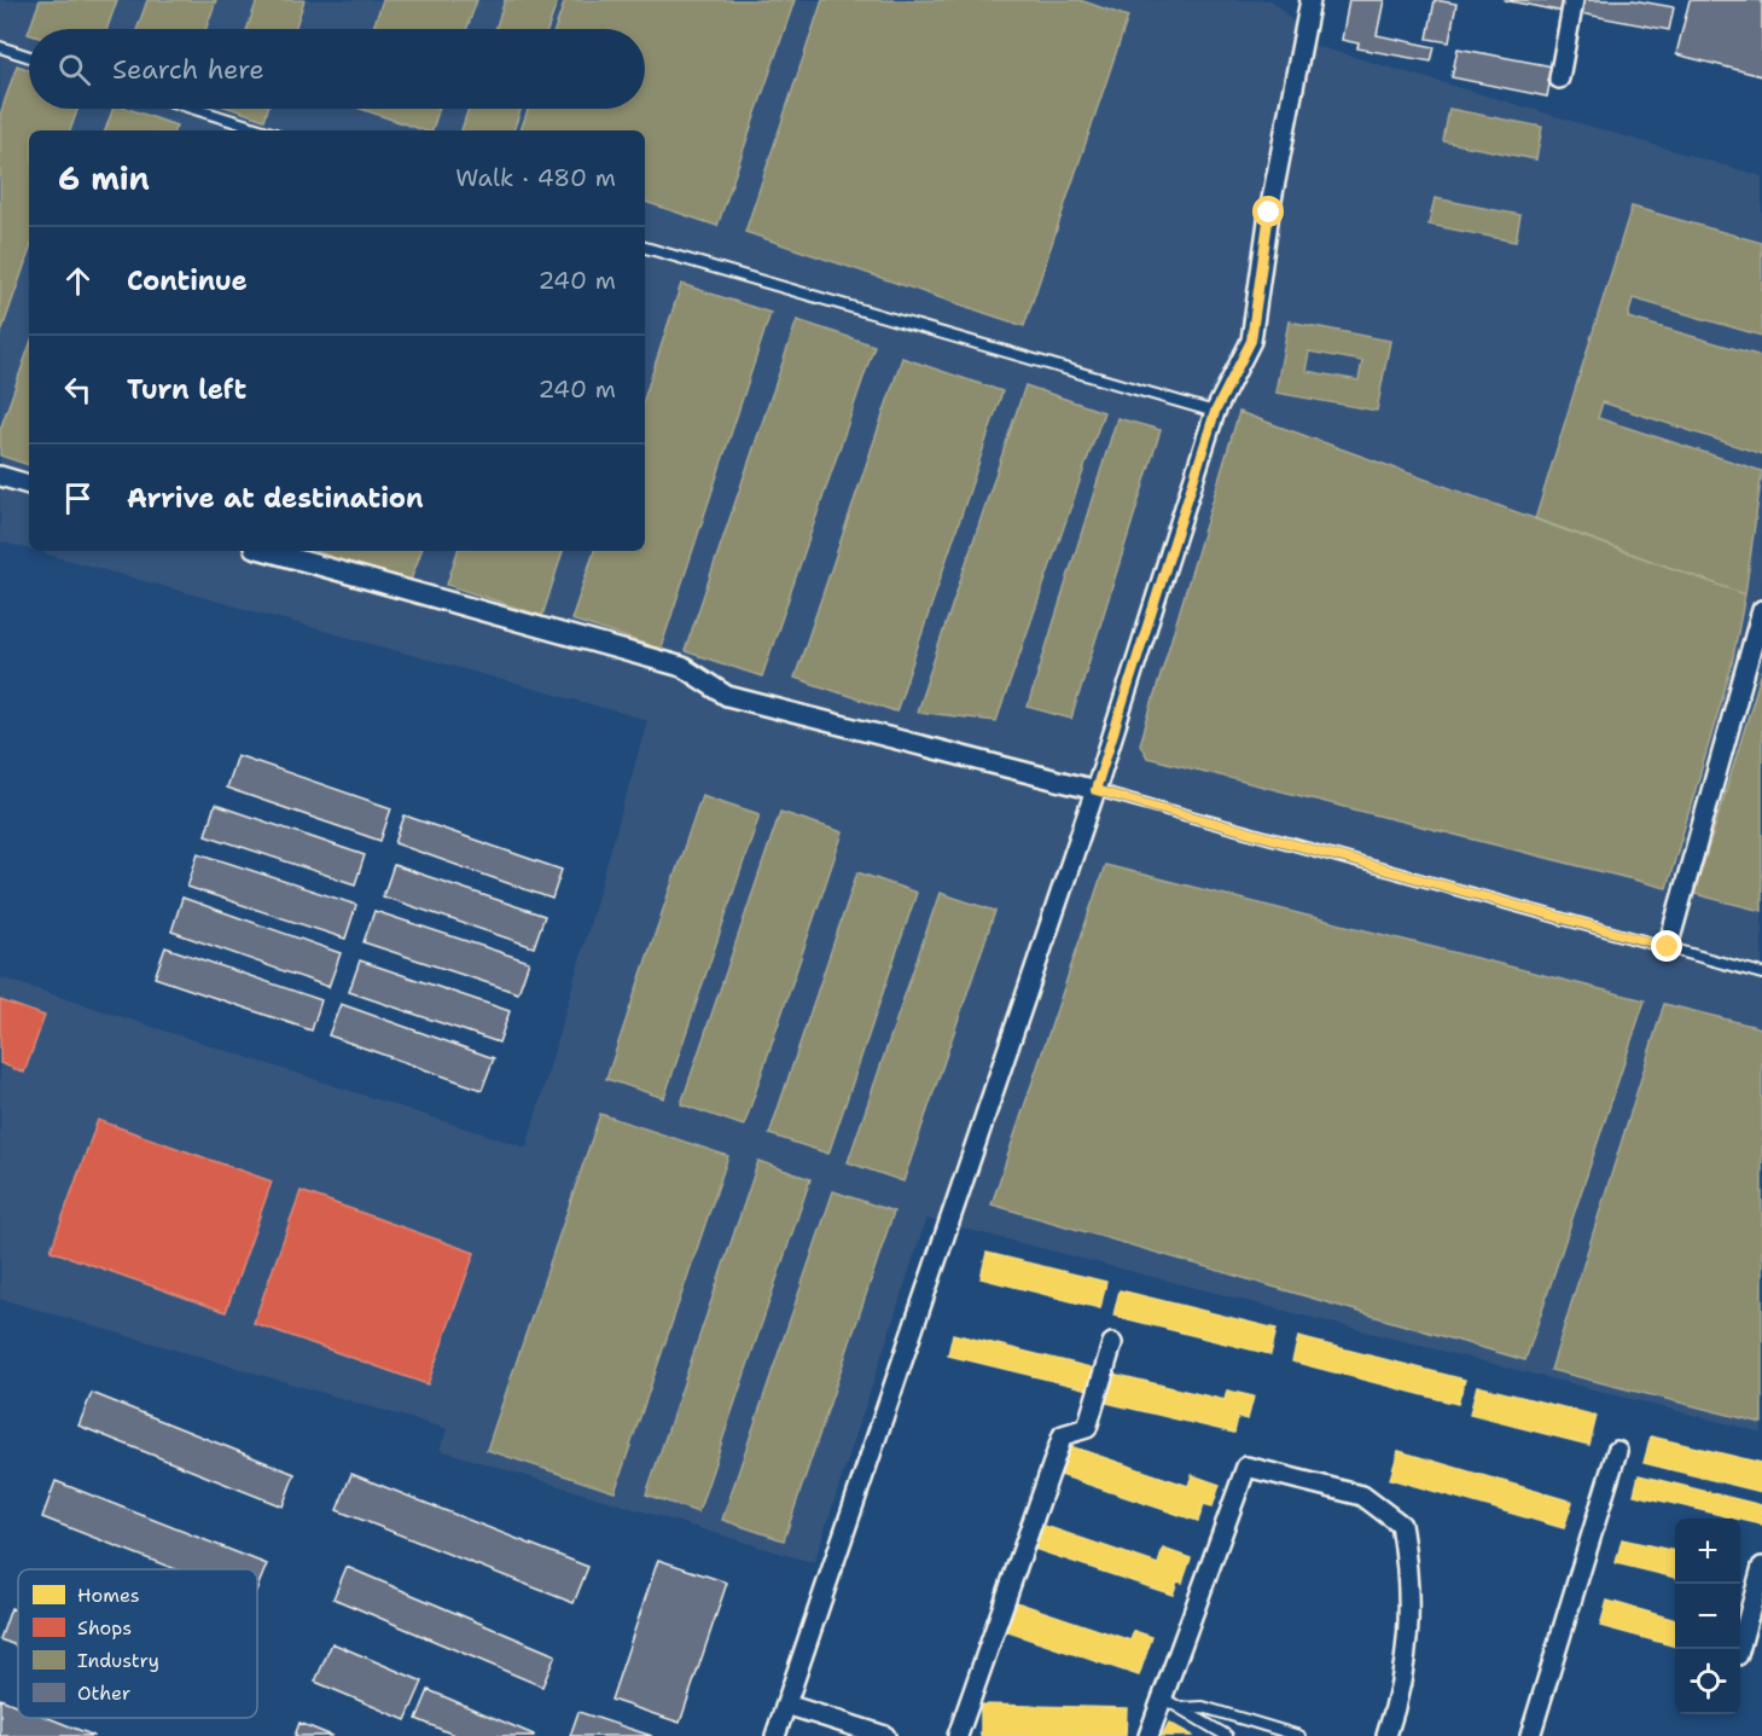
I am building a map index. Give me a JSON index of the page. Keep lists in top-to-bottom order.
{
  "legend": [
    "Homes",
    "Shops",
    "Industry",
    "Other"
  ],
  "page": {
    "search": "Search here",
    "heading": ["6 min", "Walk · 480 m"],
    "list": [
      ["Continue", "240 m"],
      ["Turn left", "240 m"],
      "Arrive at destination"
    ],
    "map_buttons": ["+", "−"]
  }
}
